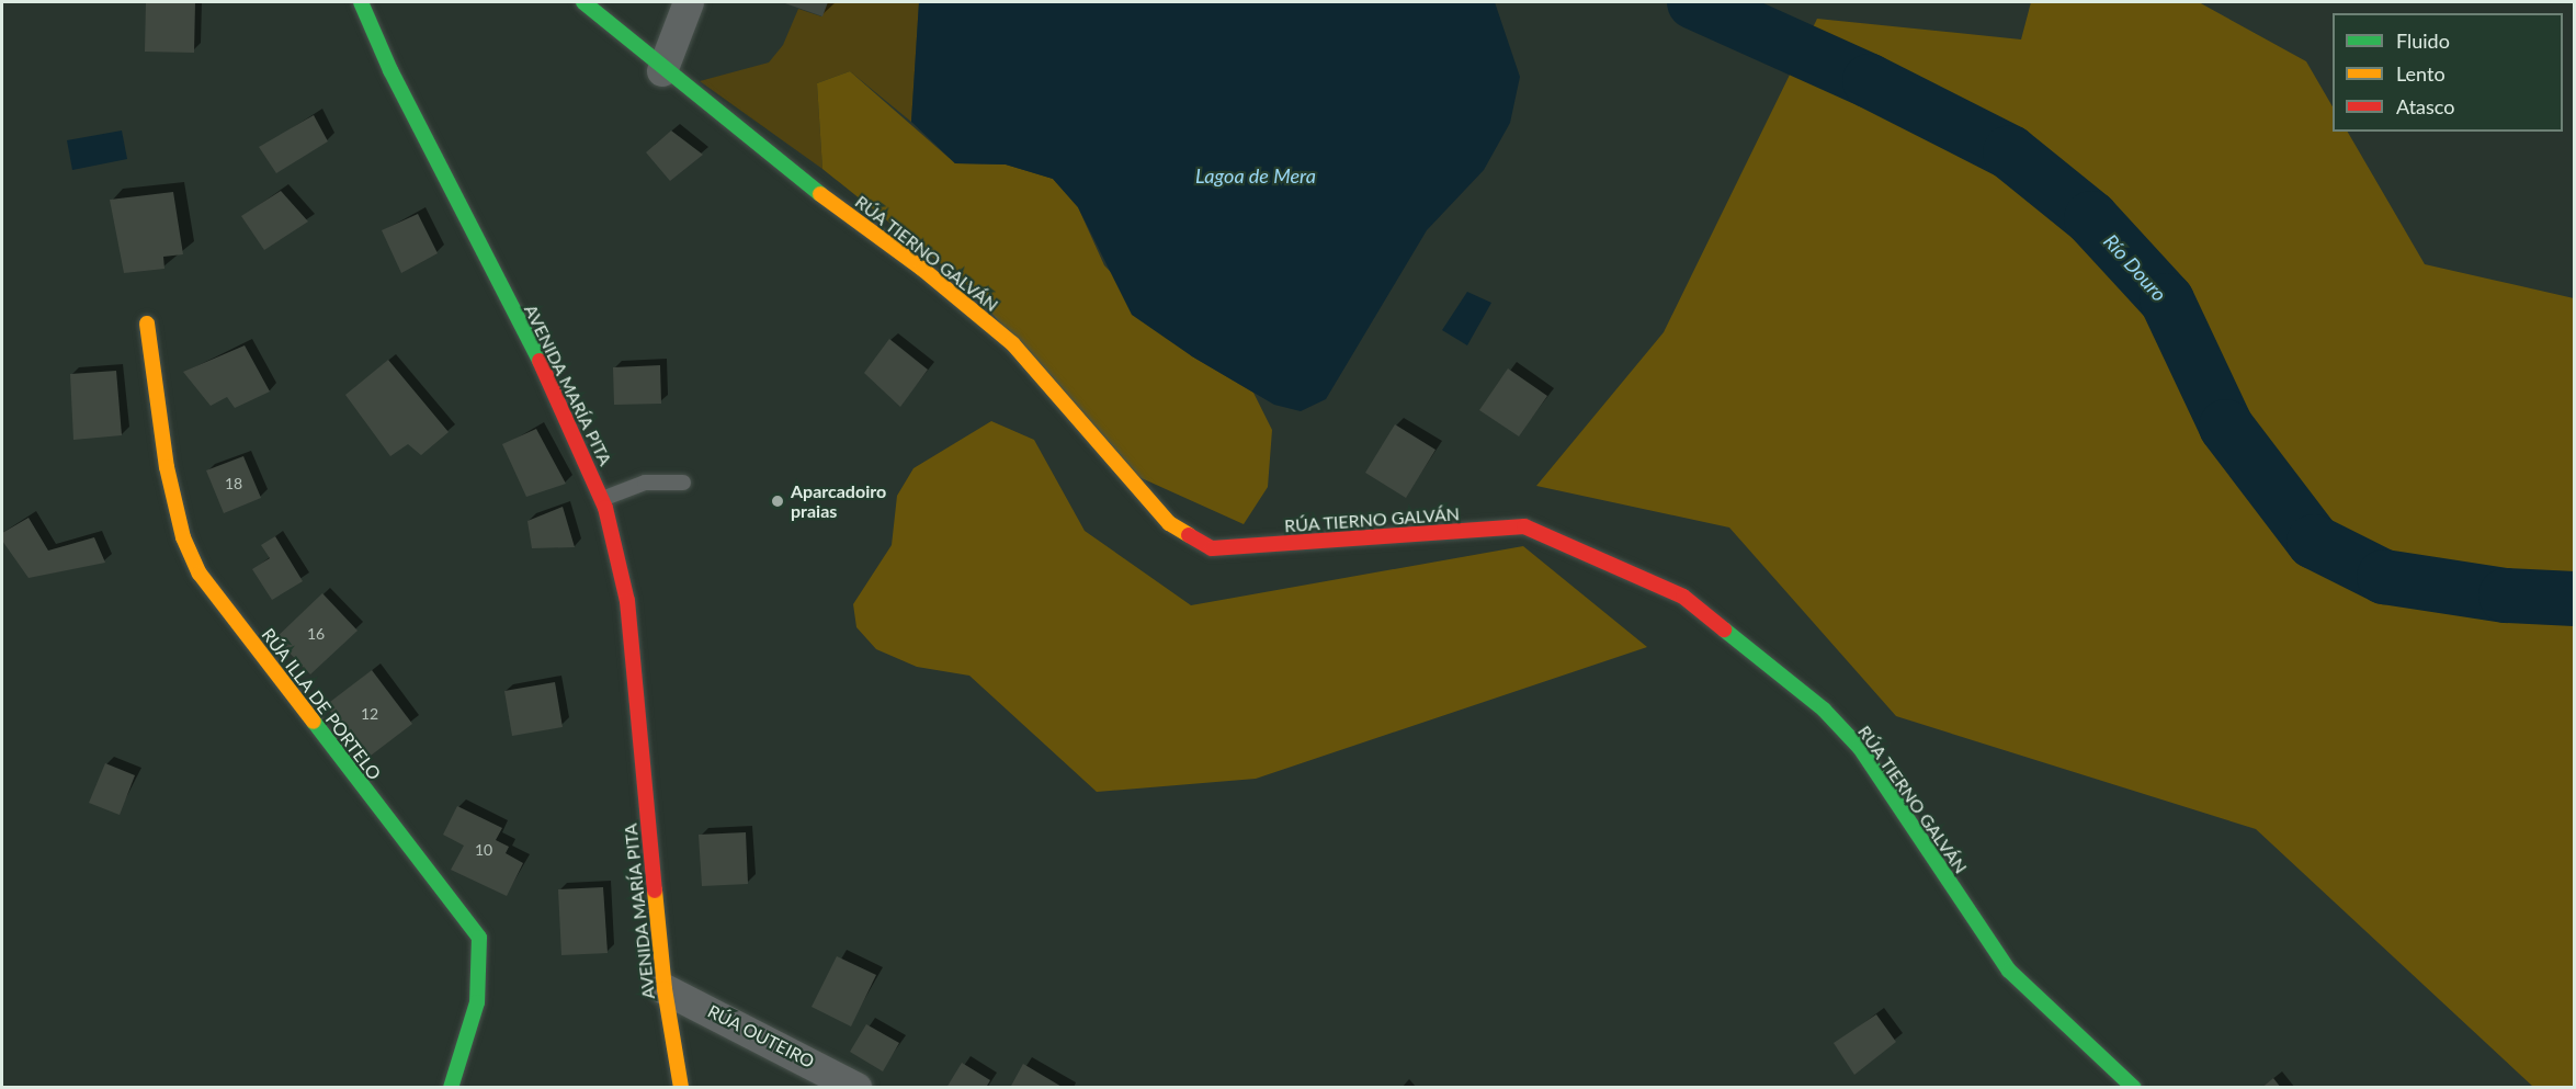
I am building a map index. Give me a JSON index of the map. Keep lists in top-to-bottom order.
{
  "streets": {
    "street": [
      "RÚA TIERNO GALVÁN",
      "AVENIDA MARÍA PITA",
      "RÚA ILLA DE PORTELO",
      "RÚA OUTEIRO"
    ]
  },
  "crossings": [
    ["AVENIDA MARÍA PITA", "RÚA OUTEIRO"]
  ],
  "water": ["Lagoa de Mera", "Río Douro"],
  "places": ["Aparcadoiro praias"],
  "house_numbers": [
    "18",
    "16",
    "12",
    "10"
  ],
  "legend": ["Fluido", "Lento", "Atasco"]
}
